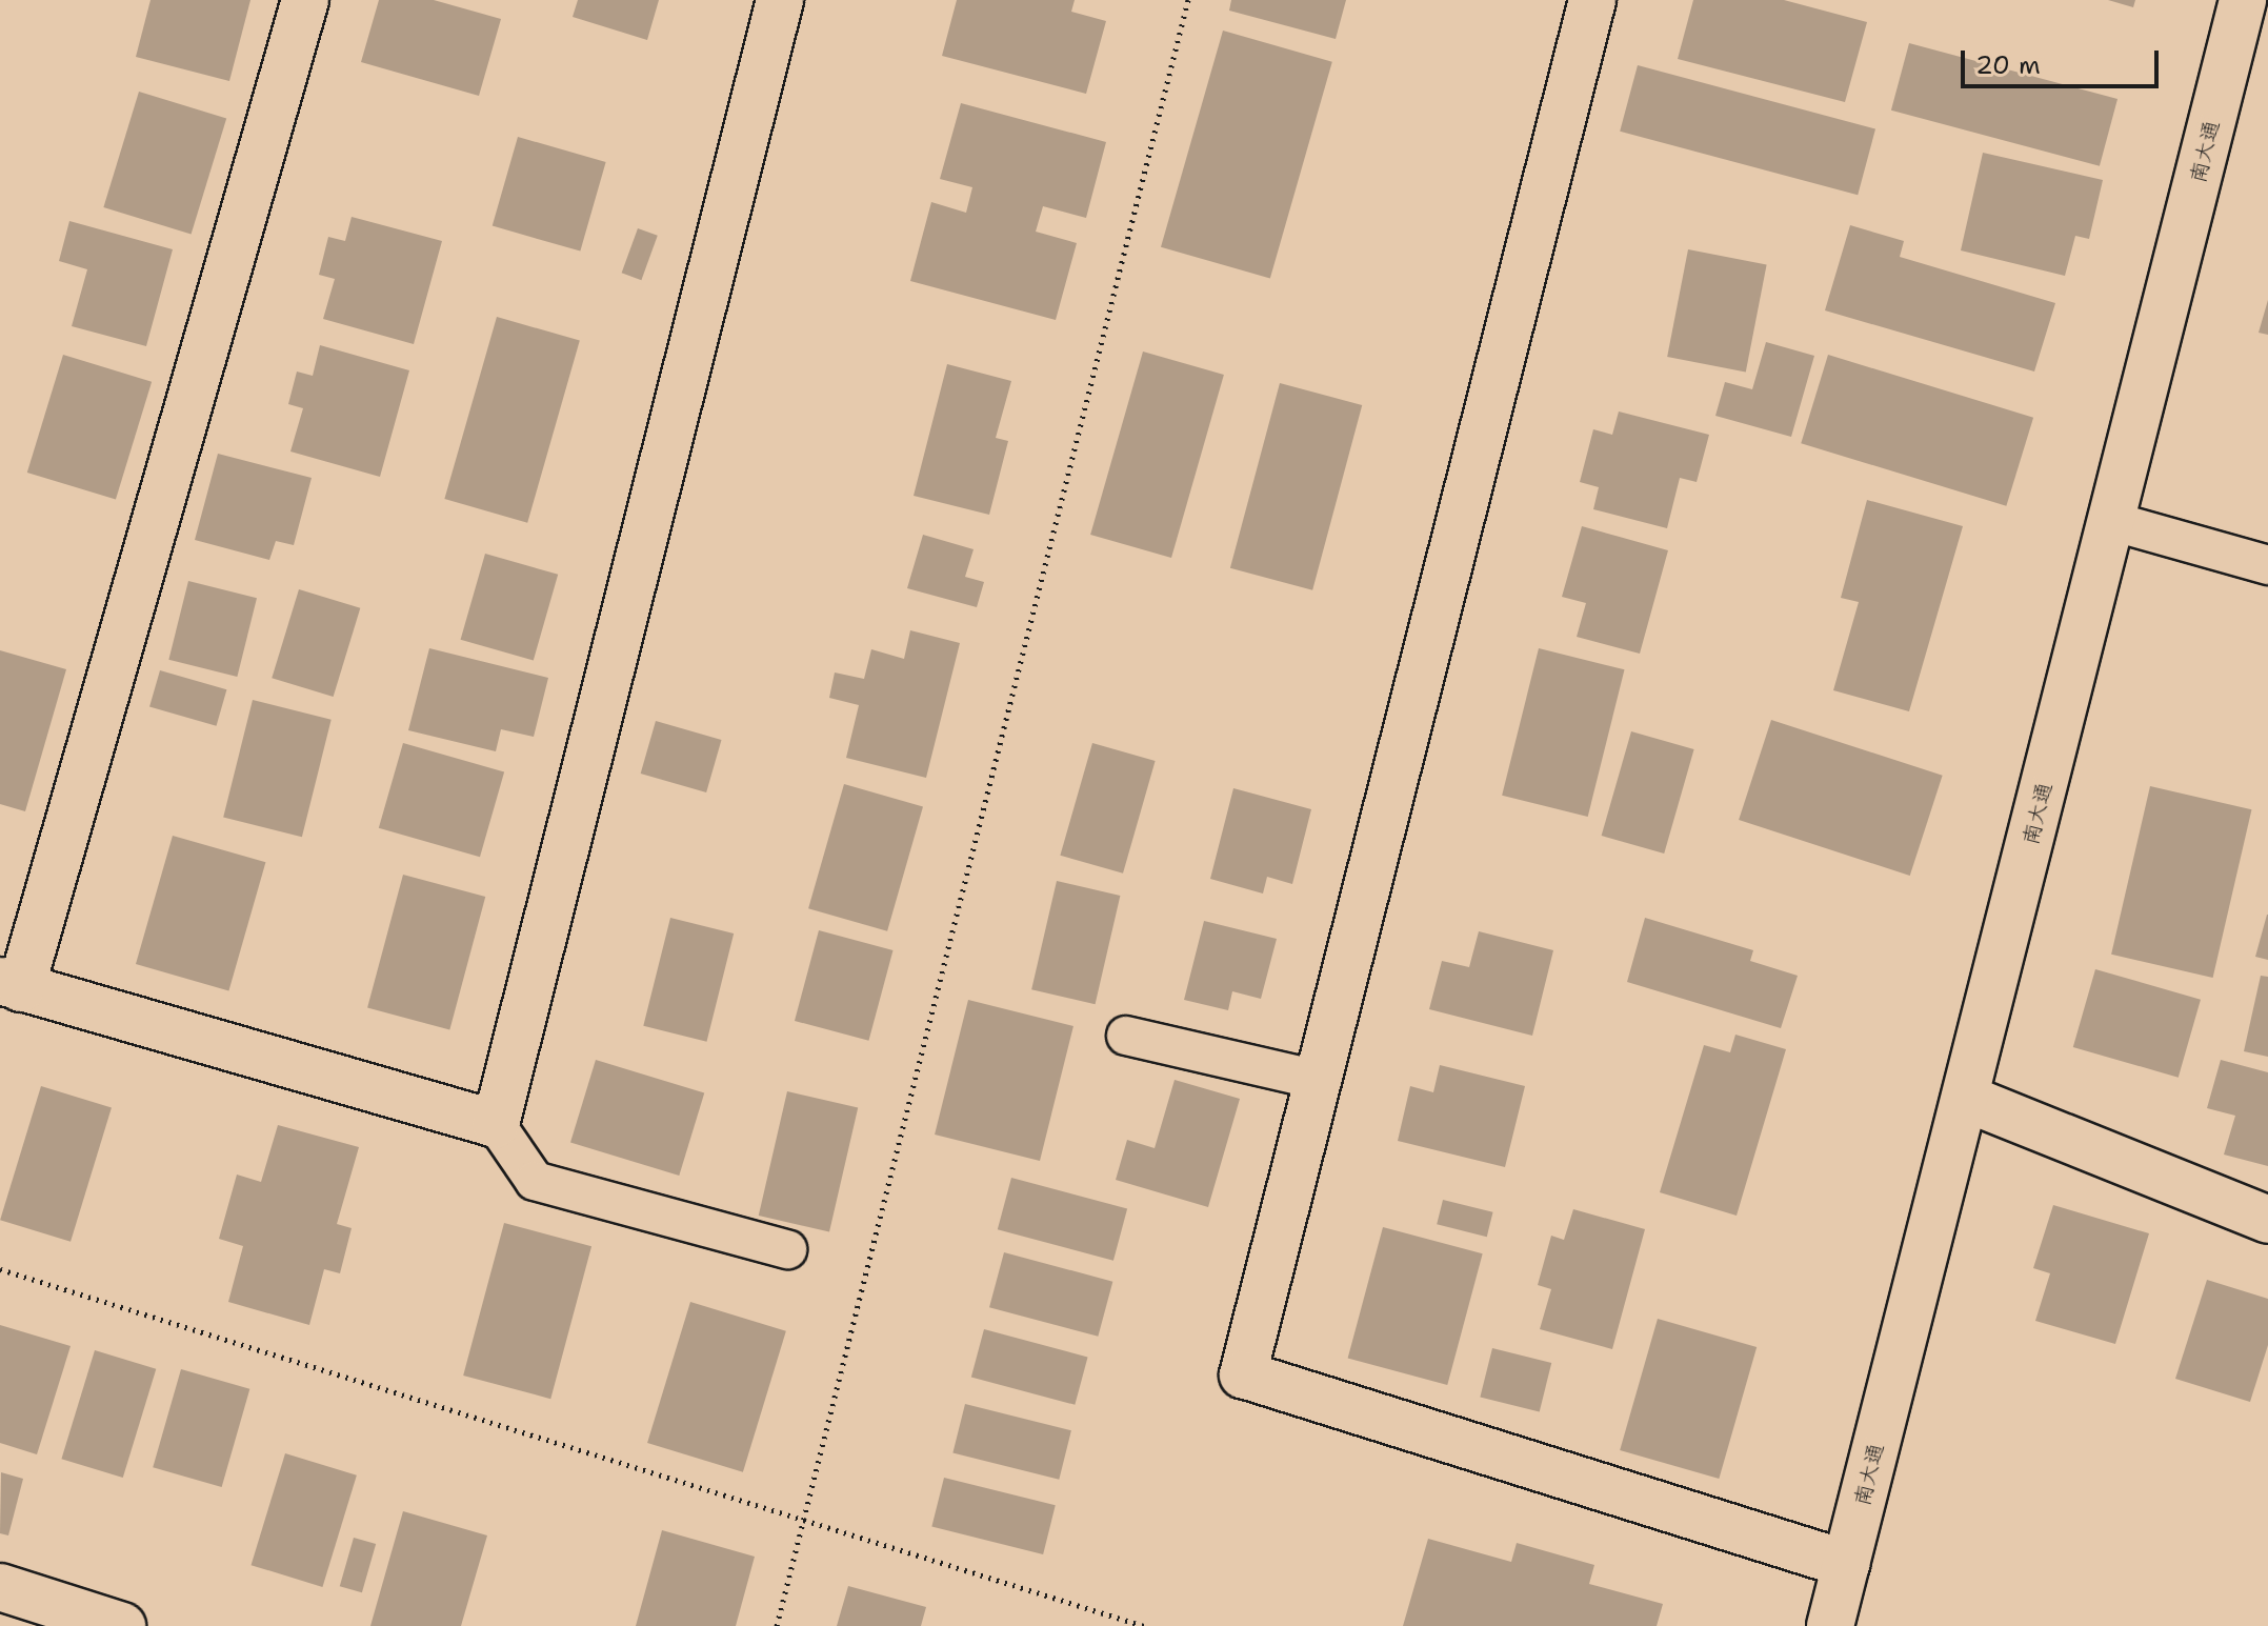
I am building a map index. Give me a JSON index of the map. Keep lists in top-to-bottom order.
{
  "streets": {
    "street": ["南大通"]
  },
  "scale_bar": "20 m"
}
